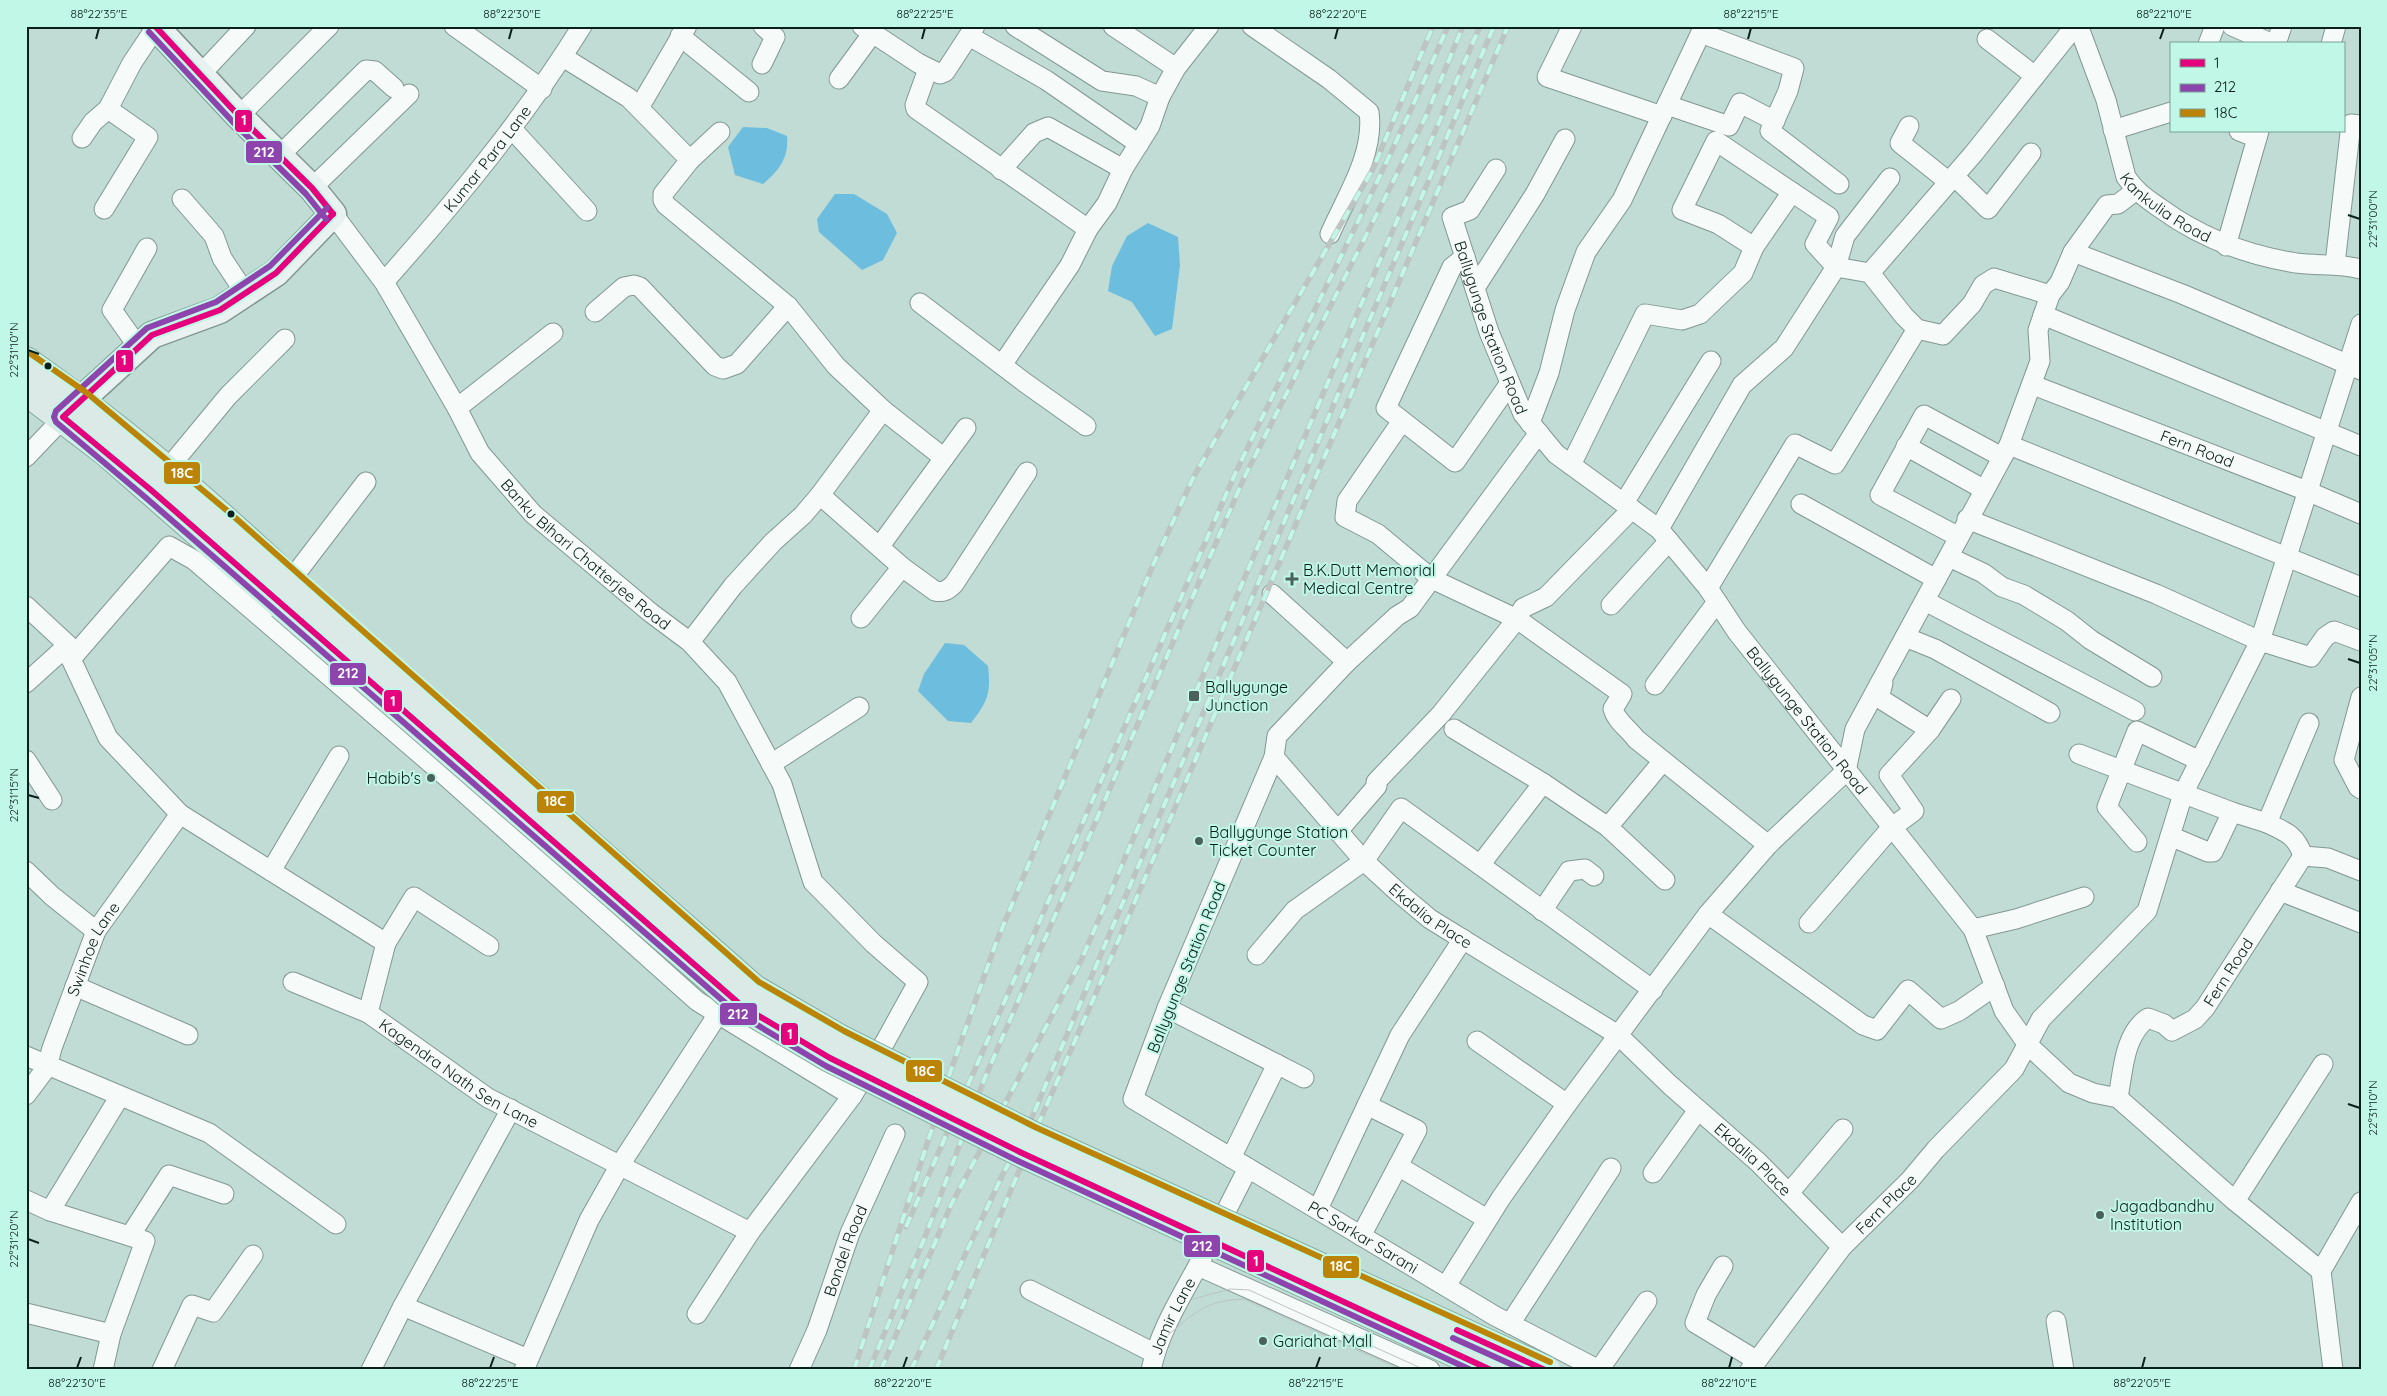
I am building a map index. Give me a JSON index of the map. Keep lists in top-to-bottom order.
{
  "streets": {
    "main road": ["Banku Bihari Chatterjee Road"],
    "street": [
      "Kumar Para Lane",
      "Kankulia Road",
      "Ballygunge Station Road",
      "Fern Road",
      "Ekdalia Place",
      "Swinhoe Lane",
      "Kagendra Nath Sen Lane",
      "Fern Place",
      "PC Sarkar Sarani",
      "Bondel Road",
      "Jamir Lane"
    ]
  },
  "crossings": [
    ["Kumar Para Lane", "Banku Bihari Chatterjee Road"],
    ["Ballygunge Station Road", "Fern Road"],
    ["Ballygunge Station Road", "Ekdalia Place"],
    ["Ballygunge Station Road", "Fern Place"],
    ["Ballygunge Station Road", "PC Sarkar Sarani"],
    ["Fern Road", "Fern Place"],
    ["Ekdalia Place", "Fern Place"],
    ["PC Sarkar Sarani", "Jamir Lane"]
  ],
  "places": {
    "health": ["B.K.Dutt Memorial Medical Centre"],
    "transit": ["Ballygunge Junction"],
    "other": [
      "Habib's",
      "Ballygunge Station Ticket Counter",
      "Jagadbandhu Institution",
      "Gariahat Mall"
    ]
  },
  "lines": ["transit line 1", "transit line 212", "transit line 18C"],
  "legend": ["1", "212", "18C"],
  "coordinates": [
    "88°22'35\"E",
    "88°22'30\"E",
    "88°22'25\"E",
    "88°22'20\"E",
    "88°22'15\"E",
    "88°22'10\"E",
    "22°31'00\"N",
    "22°31'10\"N",
    "22°31'05\"N",
    "22°31'15\"N",
    "22°31'20\"N",
    "88°22'05\"E"
  ]
}
